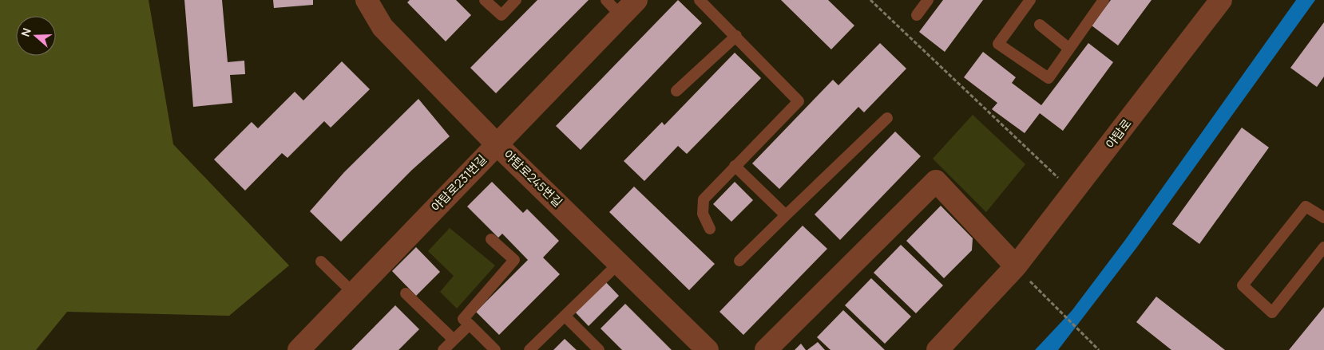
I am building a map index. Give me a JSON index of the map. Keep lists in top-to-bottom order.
{
  "streets": {
    "street": ["야탑로", "야탑로245번길", "야탑로231번길"]
  },
  "crossings": [
    ["야탑로245번길", "야탑로231번길"]
  ],
  "north": "left"
}
